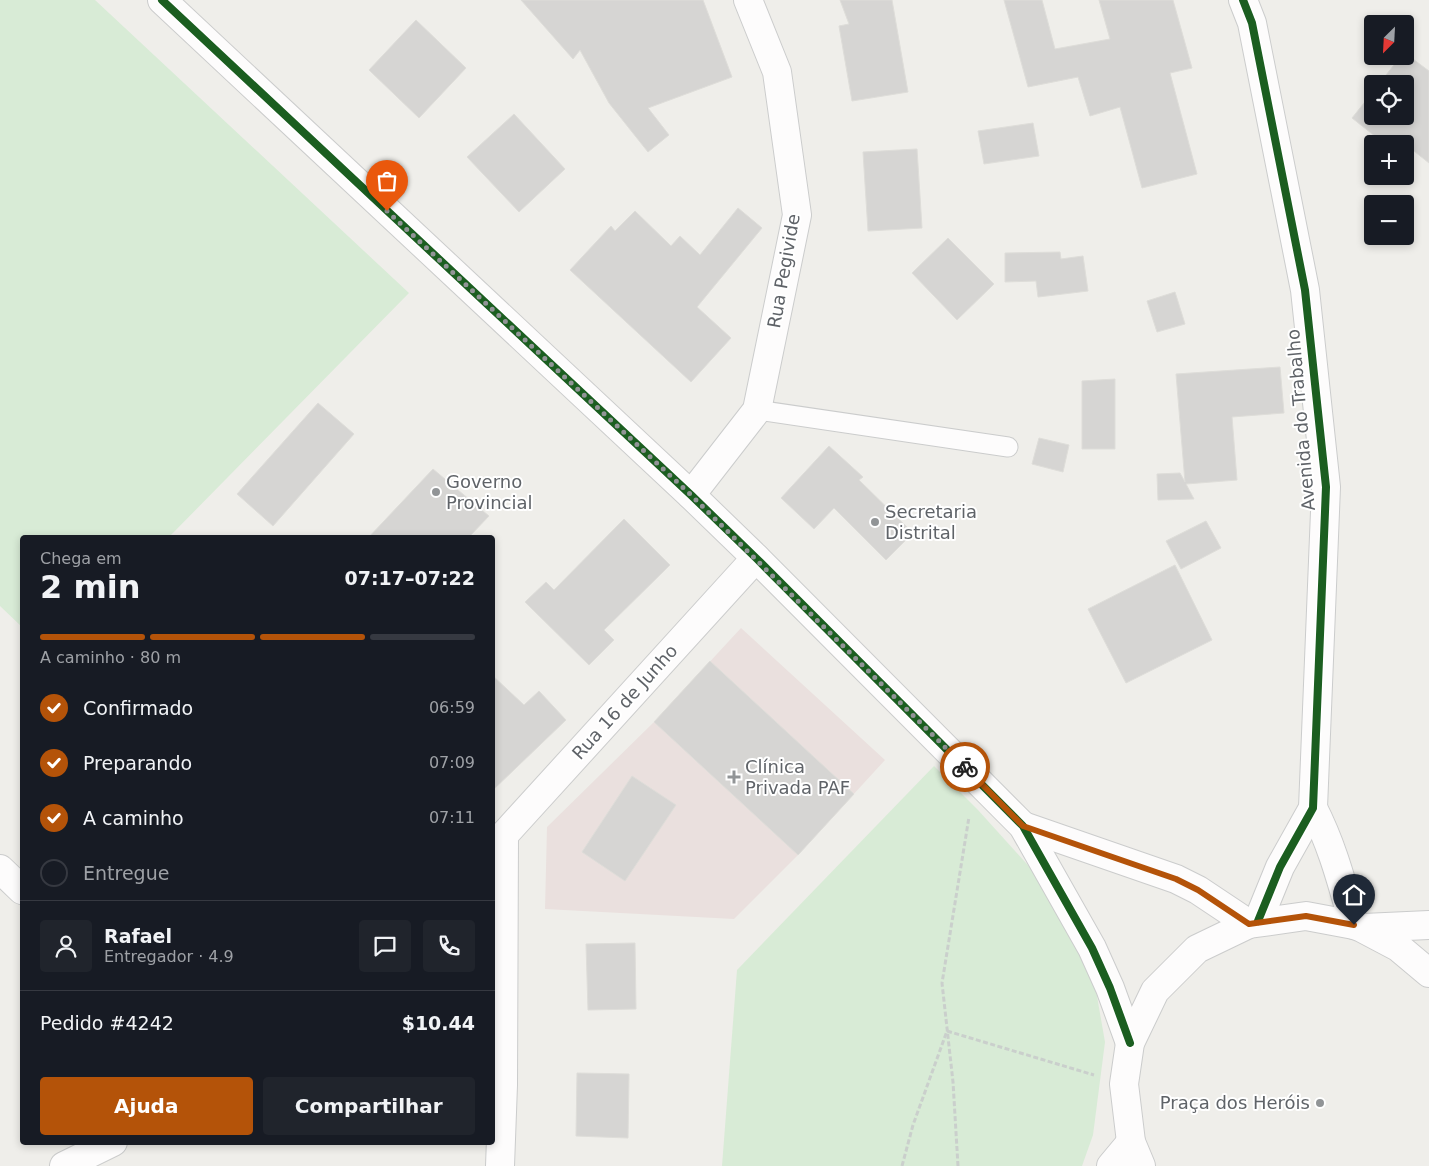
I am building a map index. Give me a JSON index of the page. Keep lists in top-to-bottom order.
{
  "streets": {
    "street": ["Rua Pegivide", "Avenida do Trabalho", "Rua 16 de Junho"]
  },
  "places": {
    "other": ["Governo Provincial", "Secretaria Distrital", "Praça dos Heróis"],
    "health": ["Clínica Privada PAF"]
  },
  "north": "bottom left",
  "page": {
    "map_buttons": ["+", "−"],
    "heading": ["2 min", "Chega em", "07:17–07:22"],
    "panel": [
      "Rafael",
      "Entregador · 4.9",
      "Pedido #4242",
      "$10.44"
    ],
    "bar": "A caminho · 80 m",
    "list": [
      ["Confirmado", "06:59"],
      ["Preparando", "07:09"],
      ["A caminho", "07:11"],
      "Entregue"
    ],
    "buttons": ["Ajuda", "Compartilhar"]
  }
}
